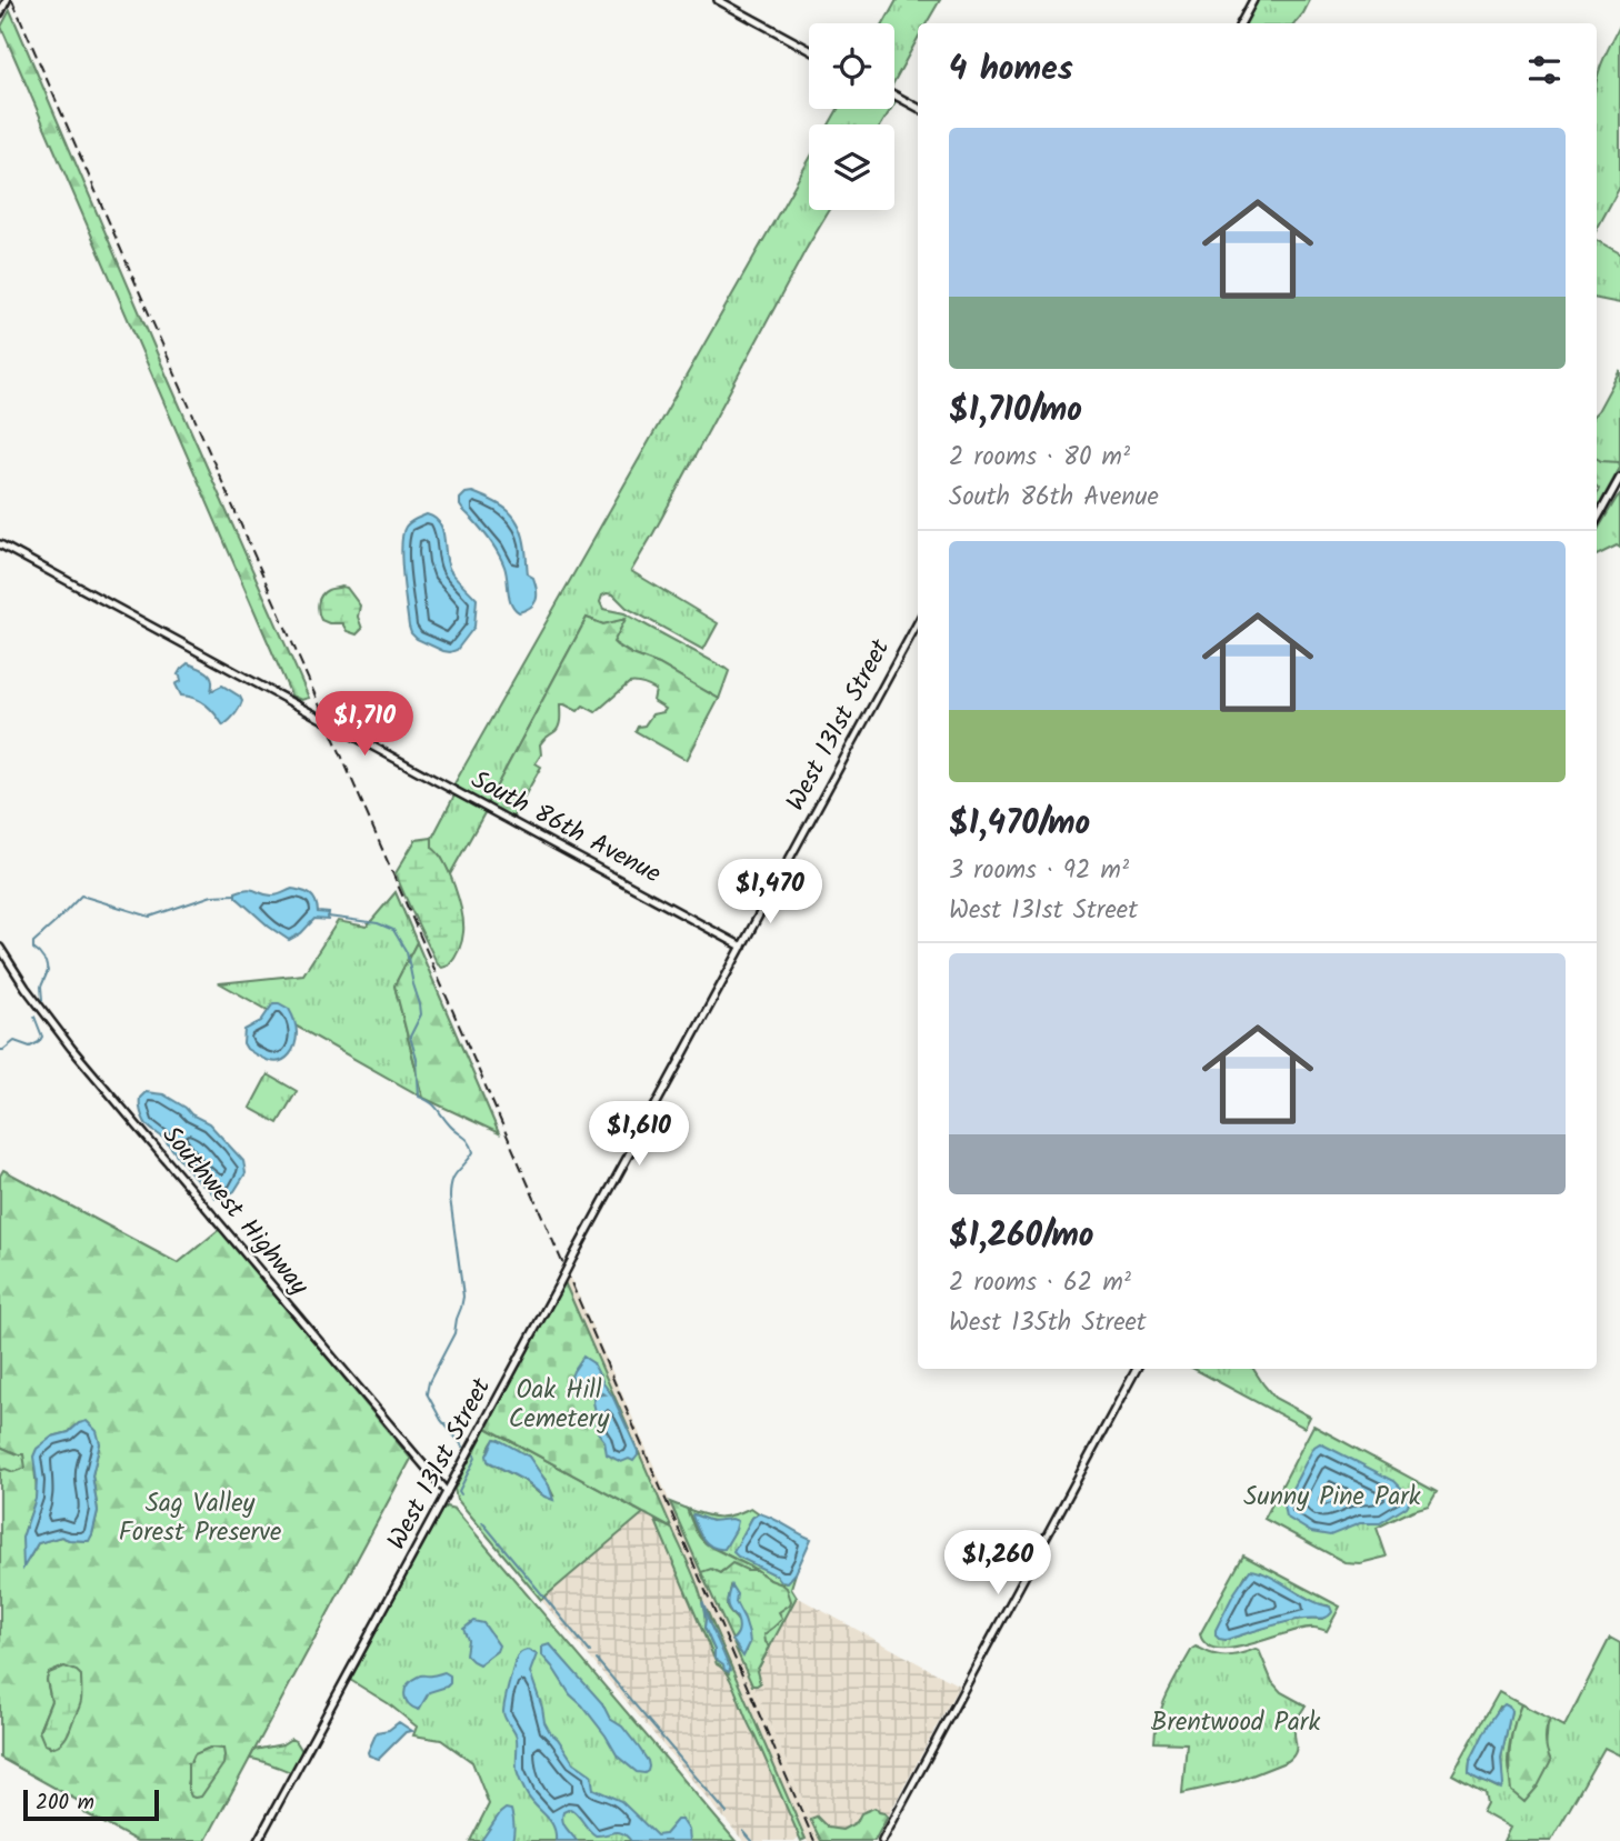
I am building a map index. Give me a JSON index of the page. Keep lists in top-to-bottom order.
{
  "streets": {
    "street": ["West 131st Street", "South 86th Avenue", "Southwest Highway"]
  },
  "crossings": [
    ["West 131st Street", "South 86th Avenue"],
    ["West 131st Street", "Southwest Highway"]
  ],
  "parks": [
    "Oak Hill Cemetery",
    "Sunny Pine Park",
    "Sag Valley Forest Preserve",
    "Brentwood Park"
  ],
  "scale_bar": "200 m",
  "page": {
    "heading": "4 homes",
    "list": [
      {
        "name": "$1,710/mo",
        "note": "2 rooms · 80 m² · South 86th Avenue"
      },
      {
        "name": "$1,470/mo",
        "note": "3 rooms · 92 m² · West 131st Street"
      },
      {
        "name": "$1,260/mo",
        "note": "2 rooms · 62 m² · West 135th Street"
      }
    ],
    "price": [
      "$1,710",
      "$1,470",
      "$1,610",
      "$1,260"
    ],
    "scale": "200 m"
  }
}
